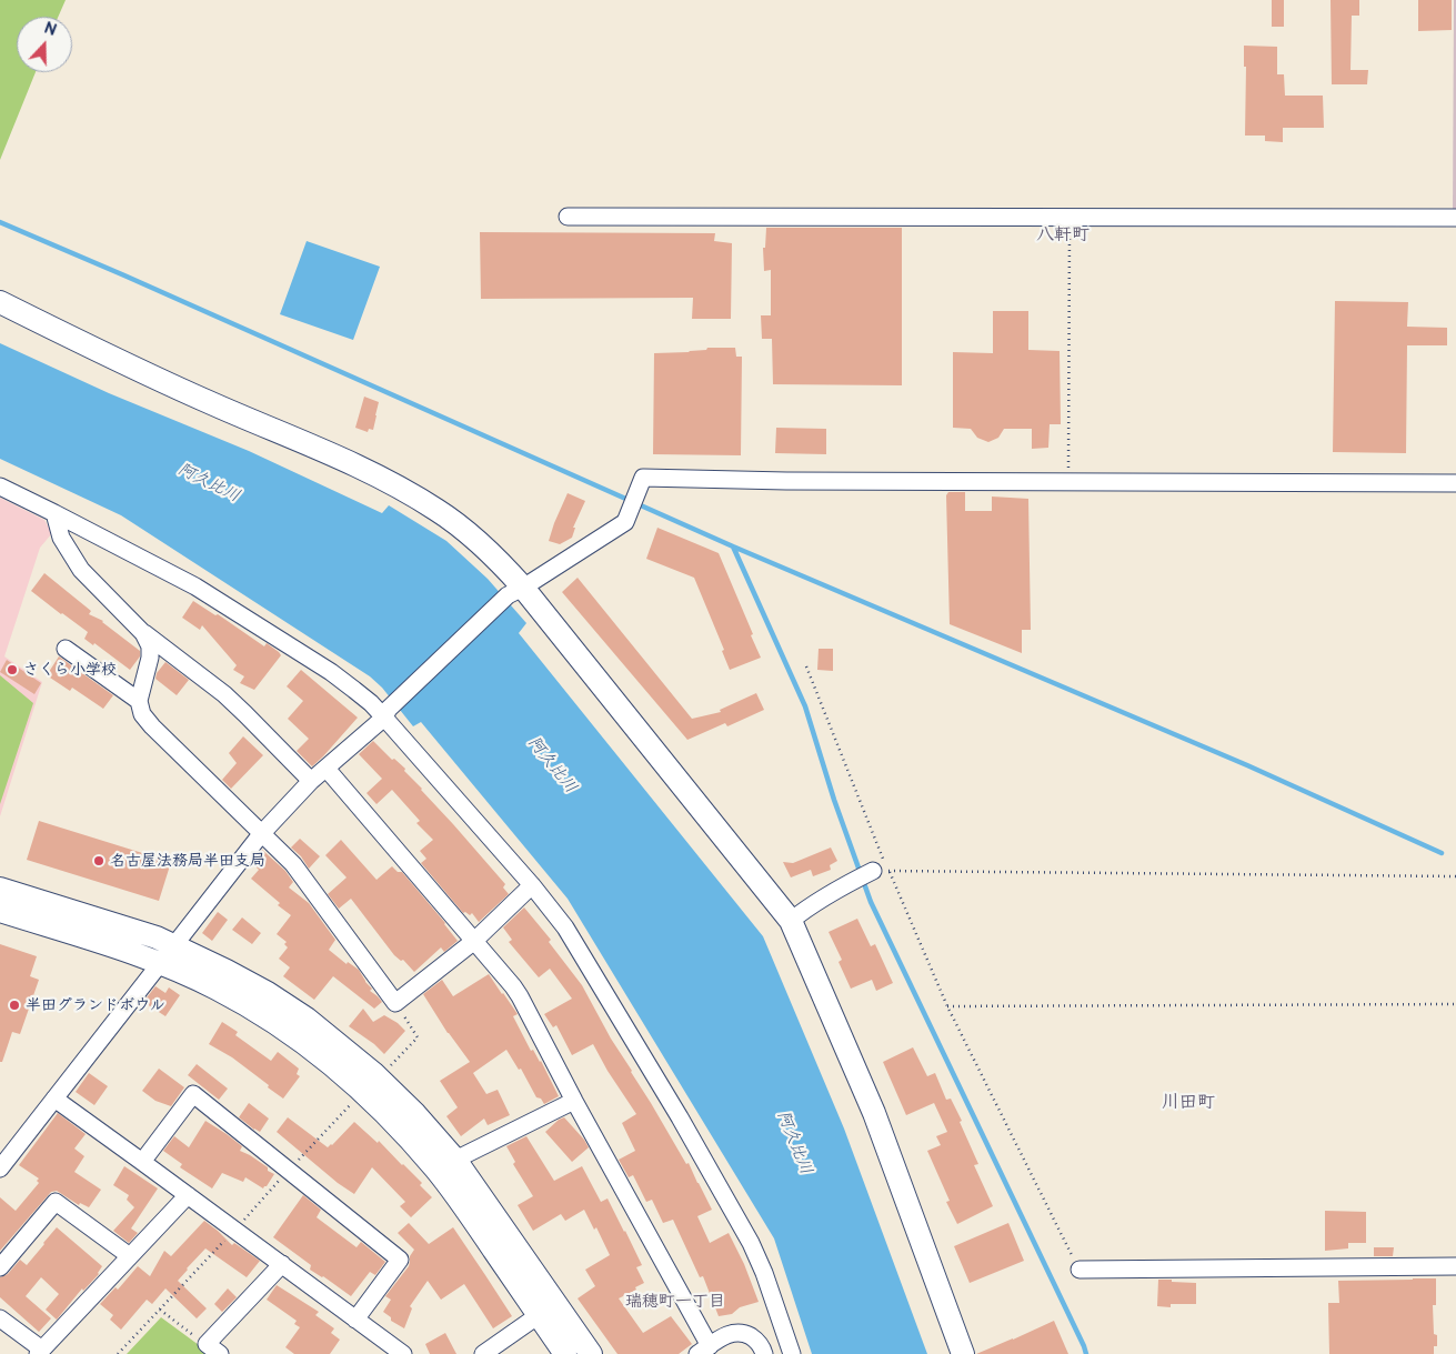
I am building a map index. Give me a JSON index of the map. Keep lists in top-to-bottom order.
{
  "districts": ["八軒町", "川田町", "瑞穂町一丁目"],
  "water": ["阿久比川"],
  "places": ["さくら小学校", "名古屋法務局半田支局", "半田グランドボウル"],
  "north": "top"
}
